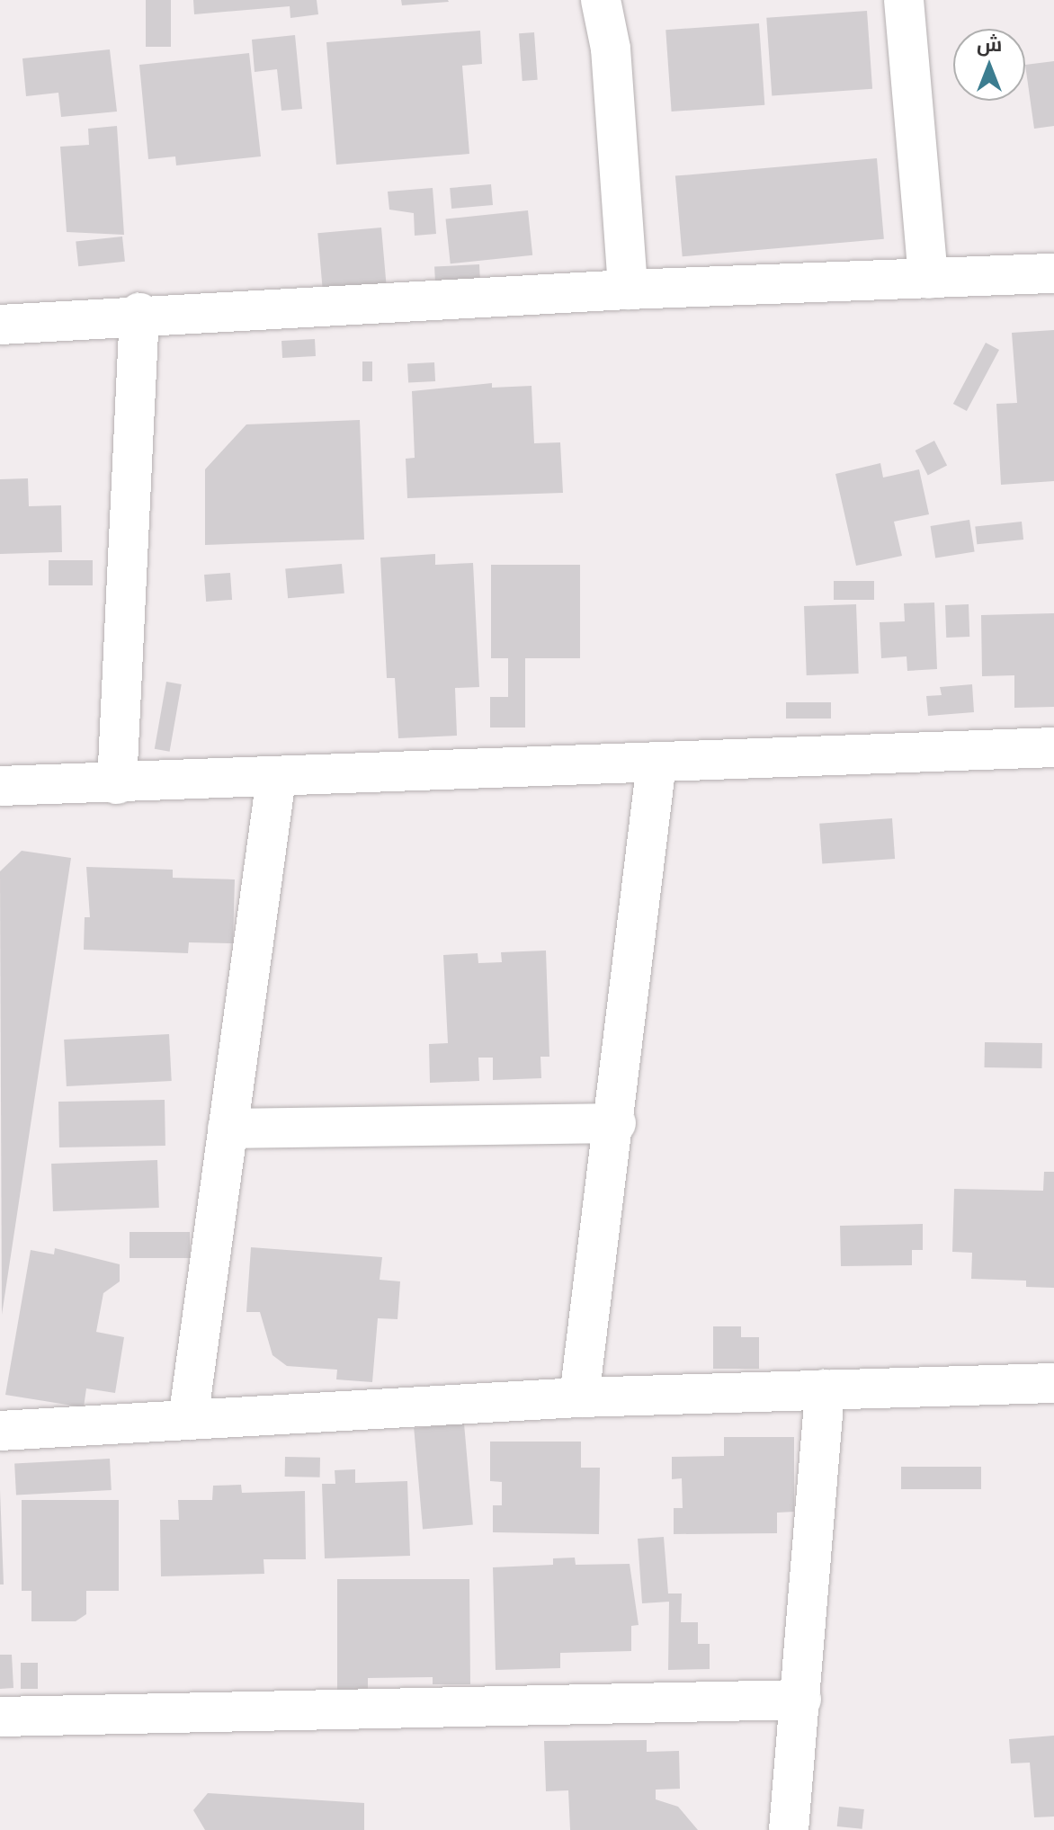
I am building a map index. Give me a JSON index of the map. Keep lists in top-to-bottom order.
{
  "north": "top"
}
